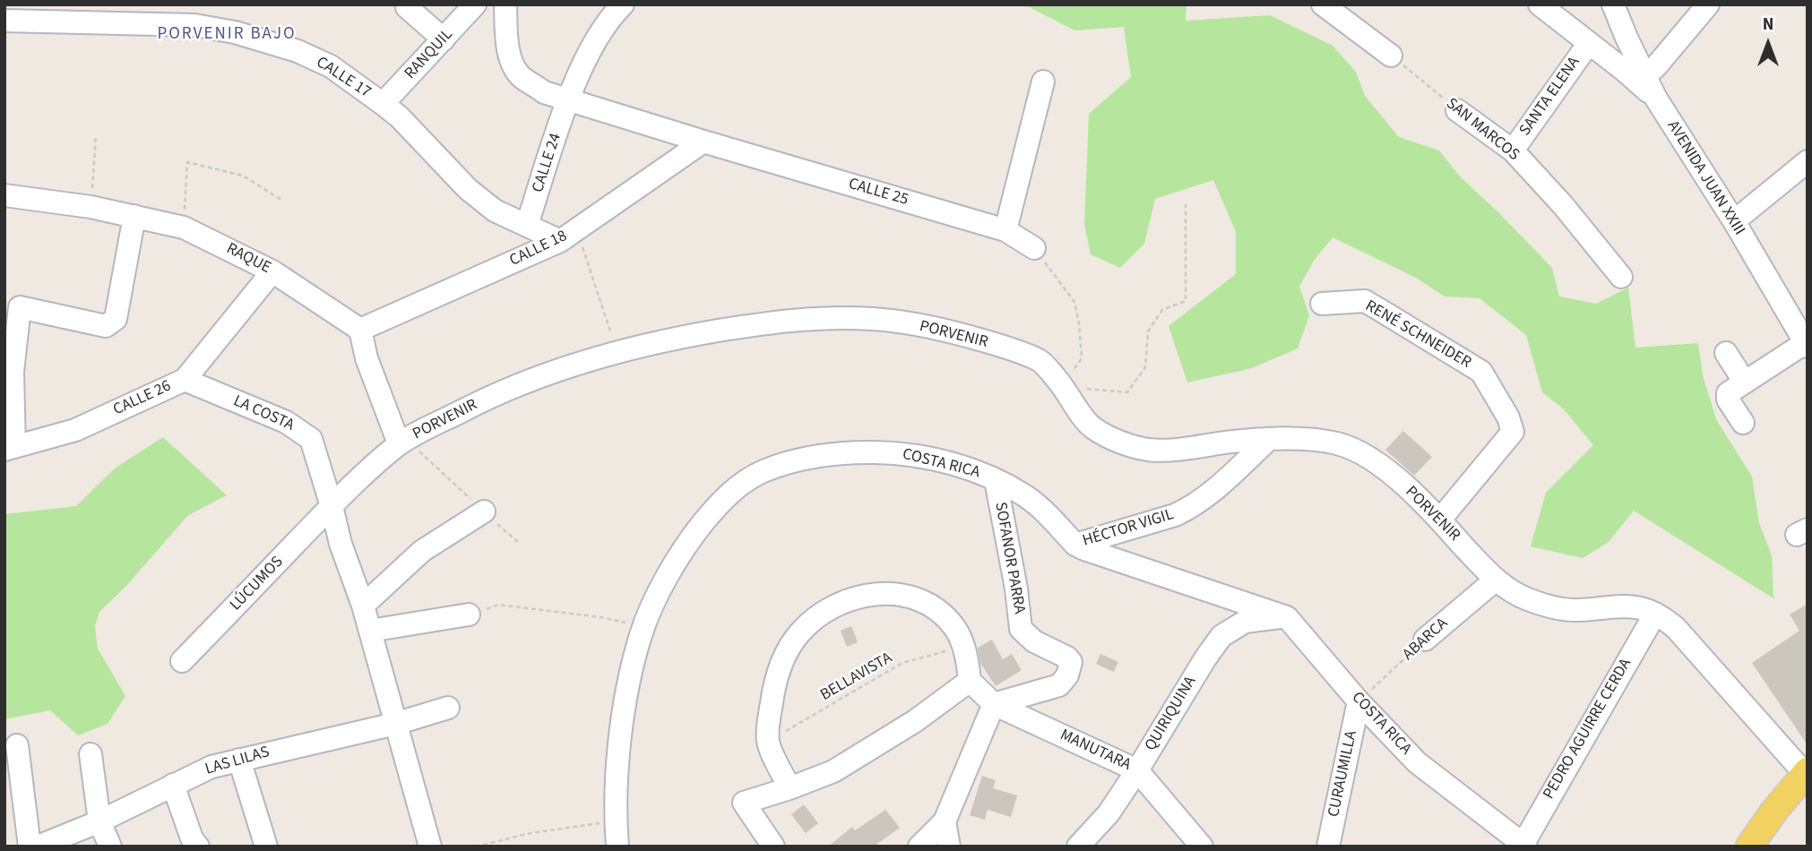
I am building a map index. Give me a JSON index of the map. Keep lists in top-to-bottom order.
{
  "streets": {
    "street": [
      "RANQUIL",
      "CALLE 17",
      "SANTA ELENA",
      "SAN MARCOS",
      "CALLE 24",
      "AVENIDA JUAN XXIII",
      "CALLE 25",
      "CALLE 18",
      "RAQUE",
      "PORVENIR",
      "RENÉ SCHNEIDER",
      "CALLE 26",
      "LA COSTA",
      "COSTA RICA",
      "HÉCTOR VIGIL",
      "SOFANOR PARRA",
      "LÚCUMOS",
      "ABARCA",
      "QUIRIQUINA",
      "PEDRO AGUIRRE CERDA",
      "MANUTARA",
      "LAS LILAS",
      "CURAUMILLA"
    ],
    "path": ["BELLAVISTA"]
  },
  "crossings": [
    ["RANQUIL", "CALLE 17"],
    ["CALLE 17", "CALLE 24"],
    ["CALLE 17", "CALLE 18"],
    ["SANTA ELENA", "SAN MARCOS"],
    ["CALLE 24", "CALLE 25"],
    ["CALLE 25", "CALLE 18"],
    ["CALLE 18", "RAQUE"],
    ["RAQUE", "CALLE 26"],
    ["PORVENIR", "RENÉ SCHNEIDER"],
    ["PORVENIR", "LA COSTA"],
    ["PORVENIR", "HÉCTOR VIGIL"],
    ["PORVENIR", "LÚCUMOS"],
    ["PORVENIR", "ABARCA"],
    ["PORVENIR", "PEDRO AGUIRRE CERDA"],
    ["CALLE 26", "LA COSTA"],
    ["LA COSTA", "LÚCUMOS"],
    ["COSTA RICA", "HÉCTOR VIGIL"],
    ["COSTA RICA", "SOFANOR PARRA"],
    ["COSTA RICA", "ABARCA"],
    ["COSTA RICA", "QUIRIQUINA"],
    ["COSTA RICA", "PEDRO AGUIRRE CERDA"],
    ["COSTA RICA", "CURAUMILLA"],
    ["SOFANOR PARRA", "MANUTARA"],
    ["ABARCA", "CURAUMILLA"],
    ["QUIRIQUINA", "MANUTARA"]
  ],
  "districts": ["PORVENIR BAJO"],
  "north": "top"
}
